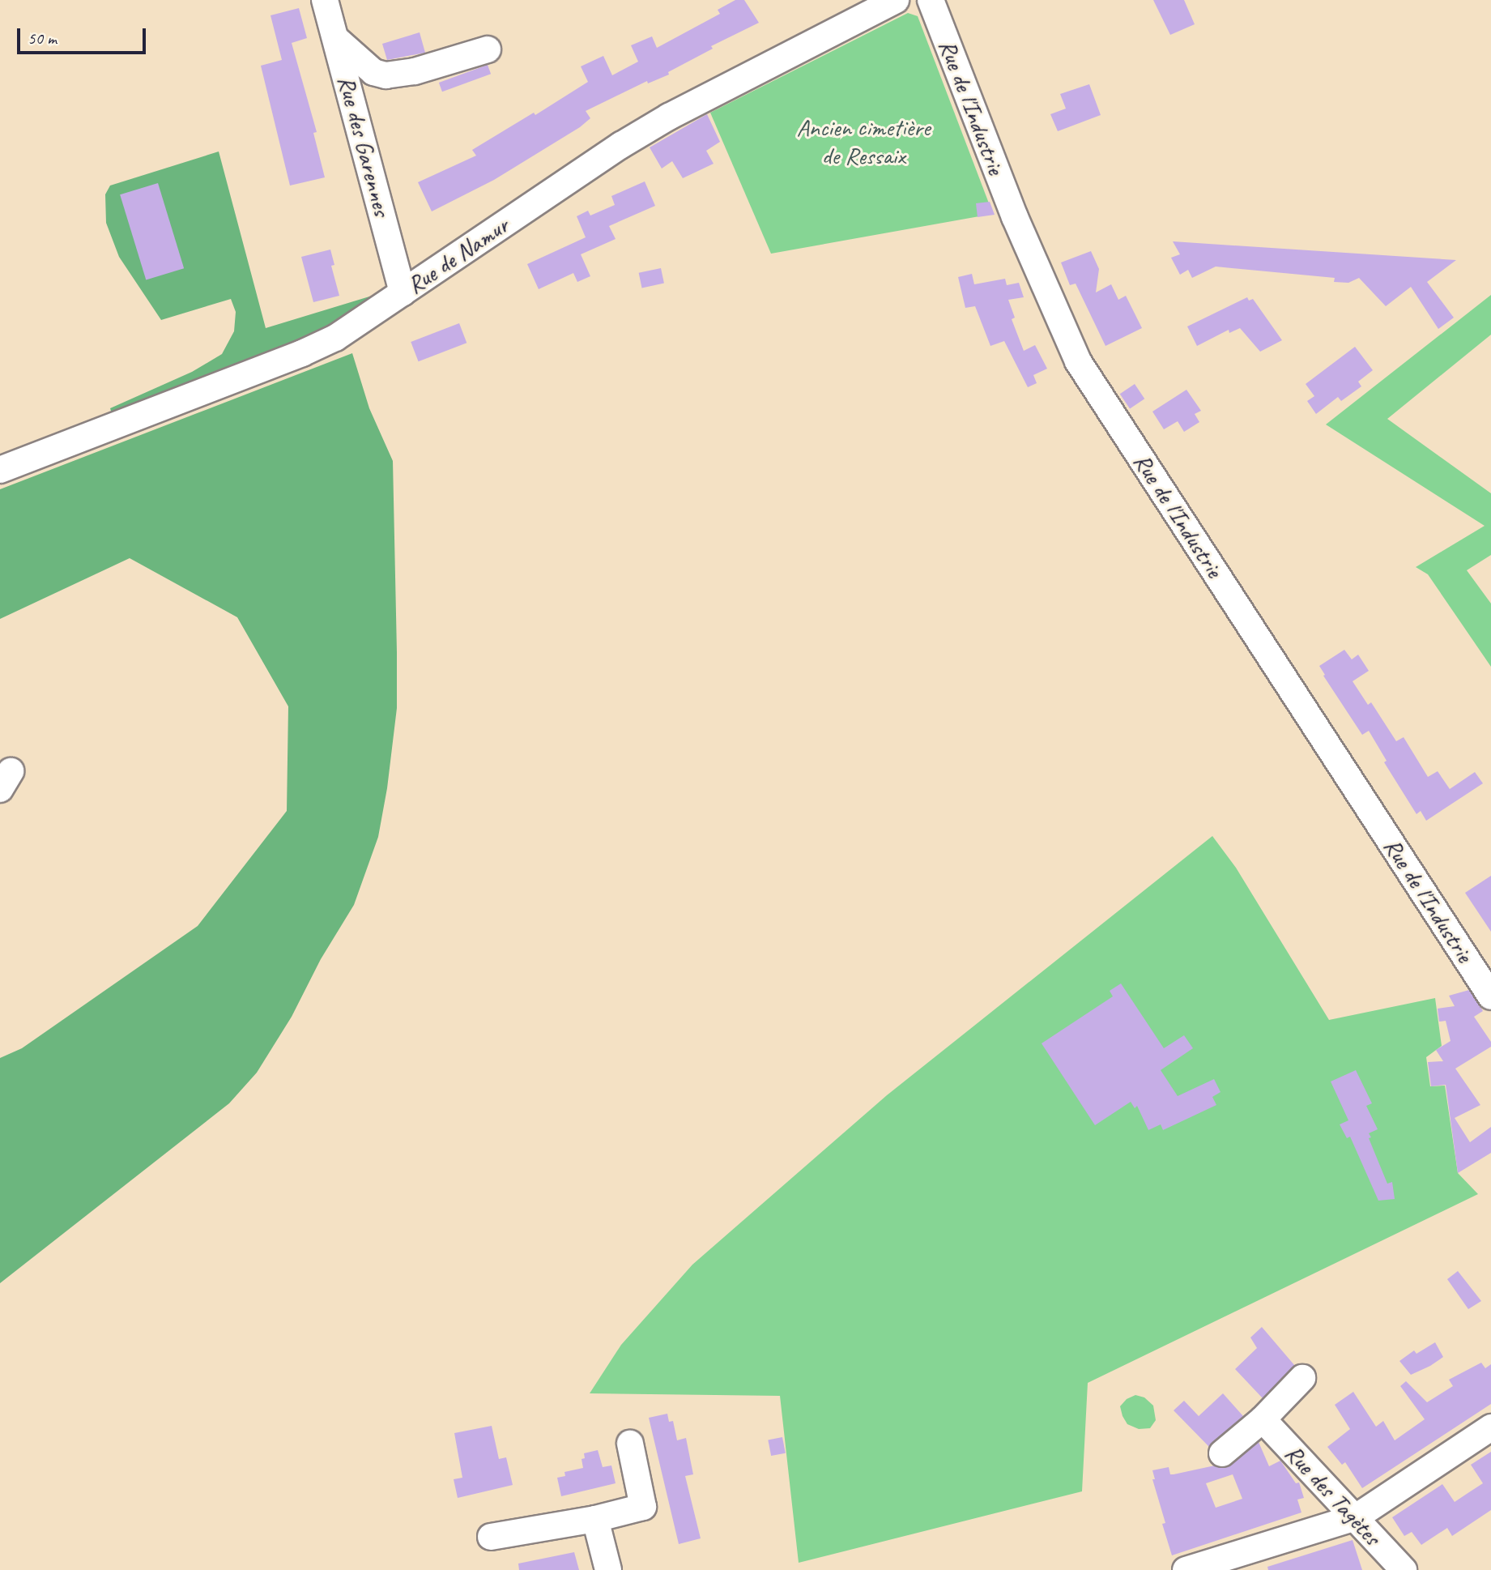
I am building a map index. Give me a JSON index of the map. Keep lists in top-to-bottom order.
{
  "streets": {
    "street": [
      "Rue de l'Industrie",
      "Rue des Garennes",
      "Rue de Namur",
      "Rue des Tagètes"
    ]
  },
  "crossings": [
    ["Rue des Garennes", "Rue de Namur"]
  ],
  "parks": ["Ancien cimetière de Ressaix"],
  "scale_bar": "50 m"
}
